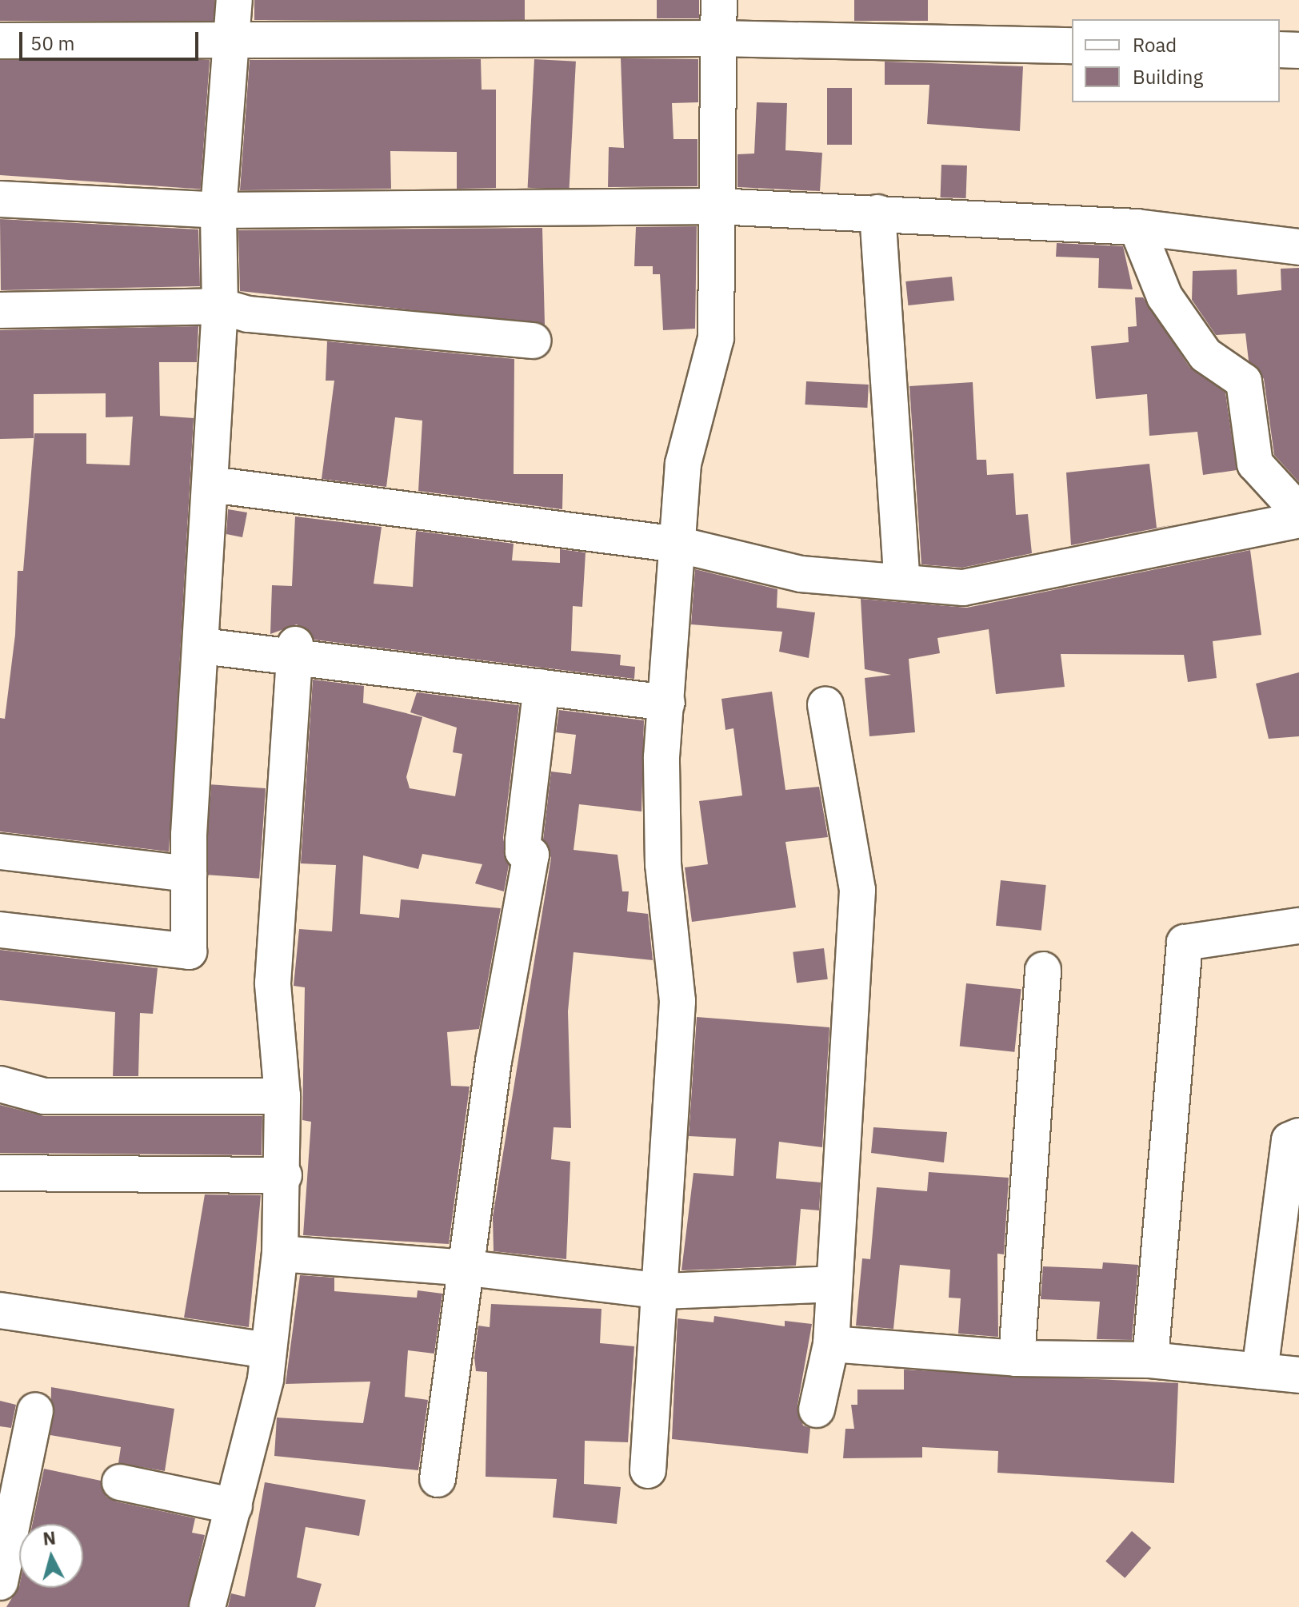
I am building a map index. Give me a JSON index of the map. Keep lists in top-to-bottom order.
{
  "legend": ["Road", "Building"],
  "scale_bar": "50 m",
  "north": "top"
}
